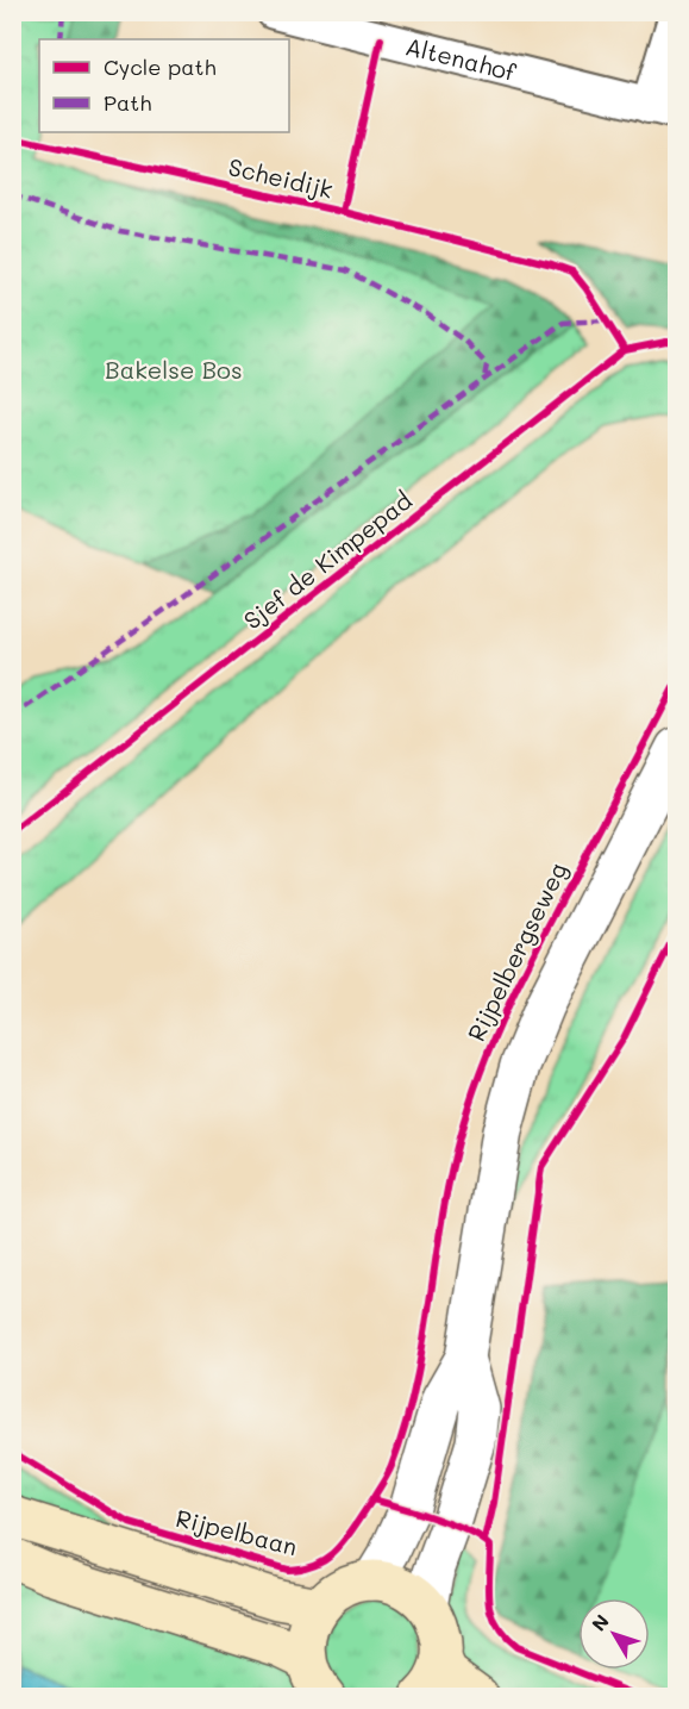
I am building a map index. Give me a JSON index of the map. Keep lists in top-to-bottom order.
{
  "streets": {
    "main road": ["Rijpelbaan"],
    "street": ["Altenahof", "Rijpelbergseweg"],
    "cycle path": ["Scheidijk", "Sjef de Kimpepad"]
  },
  "parks": ["Bakelse Bos"],
  "legend": ["Cycle path", "Path"],
  "north": "top left"
}
